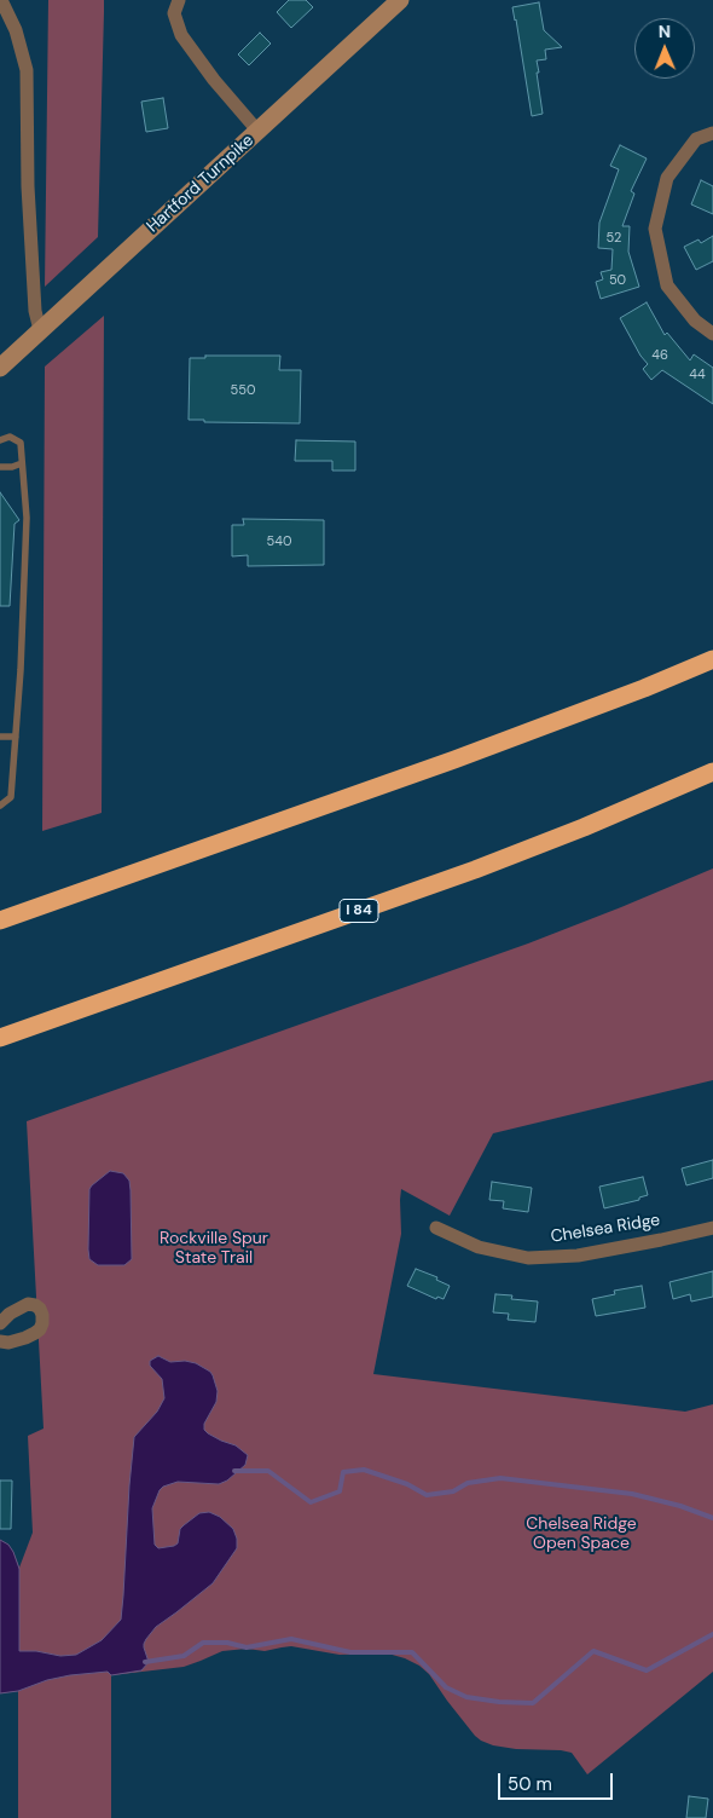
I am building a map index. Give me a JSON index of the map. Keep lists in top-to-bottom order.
{
  "streets": {
    "highway": ["I 84"],
    "main road": ["Hartford Turnpike"],
    "street": ["Chelsea Ridge"]
  },
  "parks": ["Rockville Spur State Trail", "Chelsea Ridge Open Space"],
  "house_numbers": [
    "52",
    "50",
    "46",
    "44",
    "550",
    "540"
  ],
  "scale_bar": "50 m",
  "north": "top"
}
